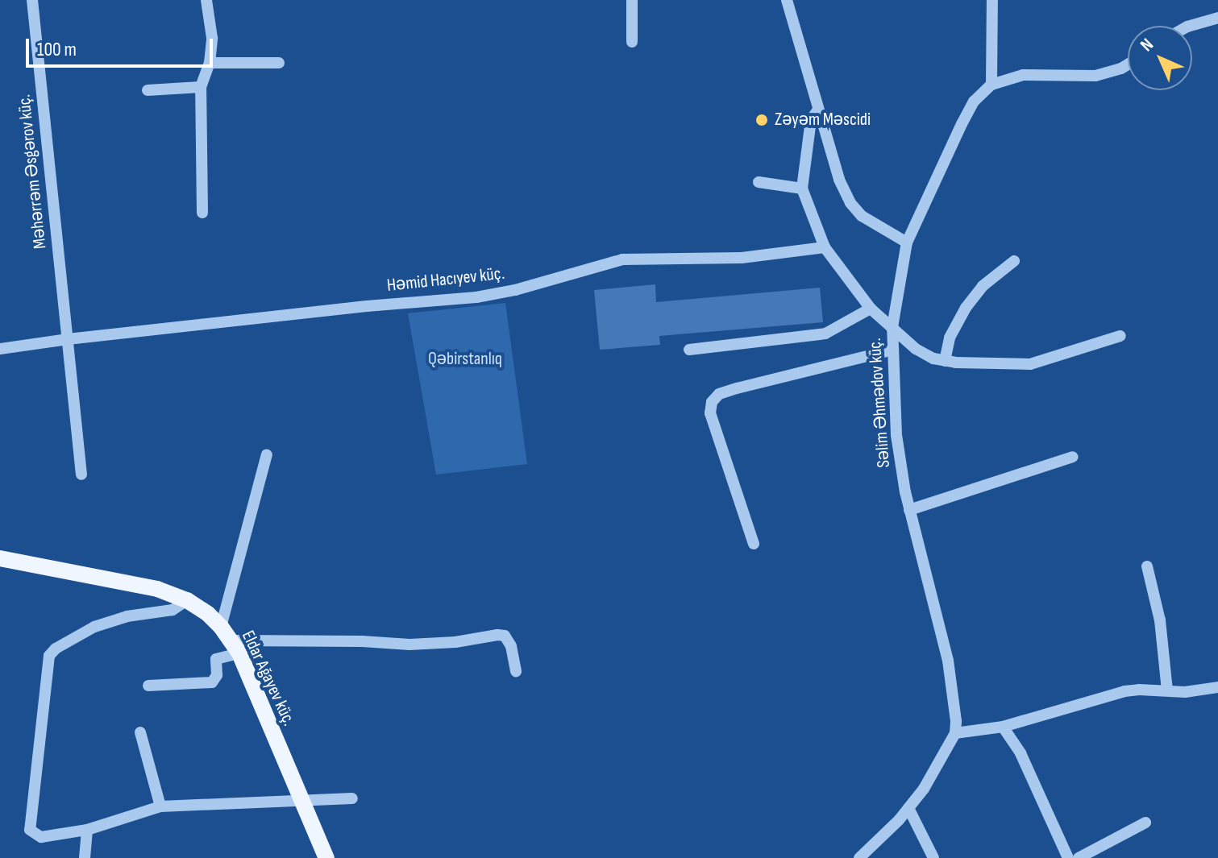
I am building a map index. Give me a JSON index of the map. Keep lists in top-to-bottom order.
{
  "streets": {
    "main road": ["Eldar Ağayev küç."],
    "street": ["Məhərrəm Əsgərov küç.", "Həmid Hacıyev küç.", "Səlim Əhmədov küç."]
  },
  "crossings": [
    ["Məhərrəm Əsgərov küç.", "Həmid Hacıyev küç."]
  ],
  "parks": ["Qəbirstanlıq"],
  "places": ["Zəyəm Məscidi"],
  "scale_bar": "100 m",
  "north": "top left"
}
